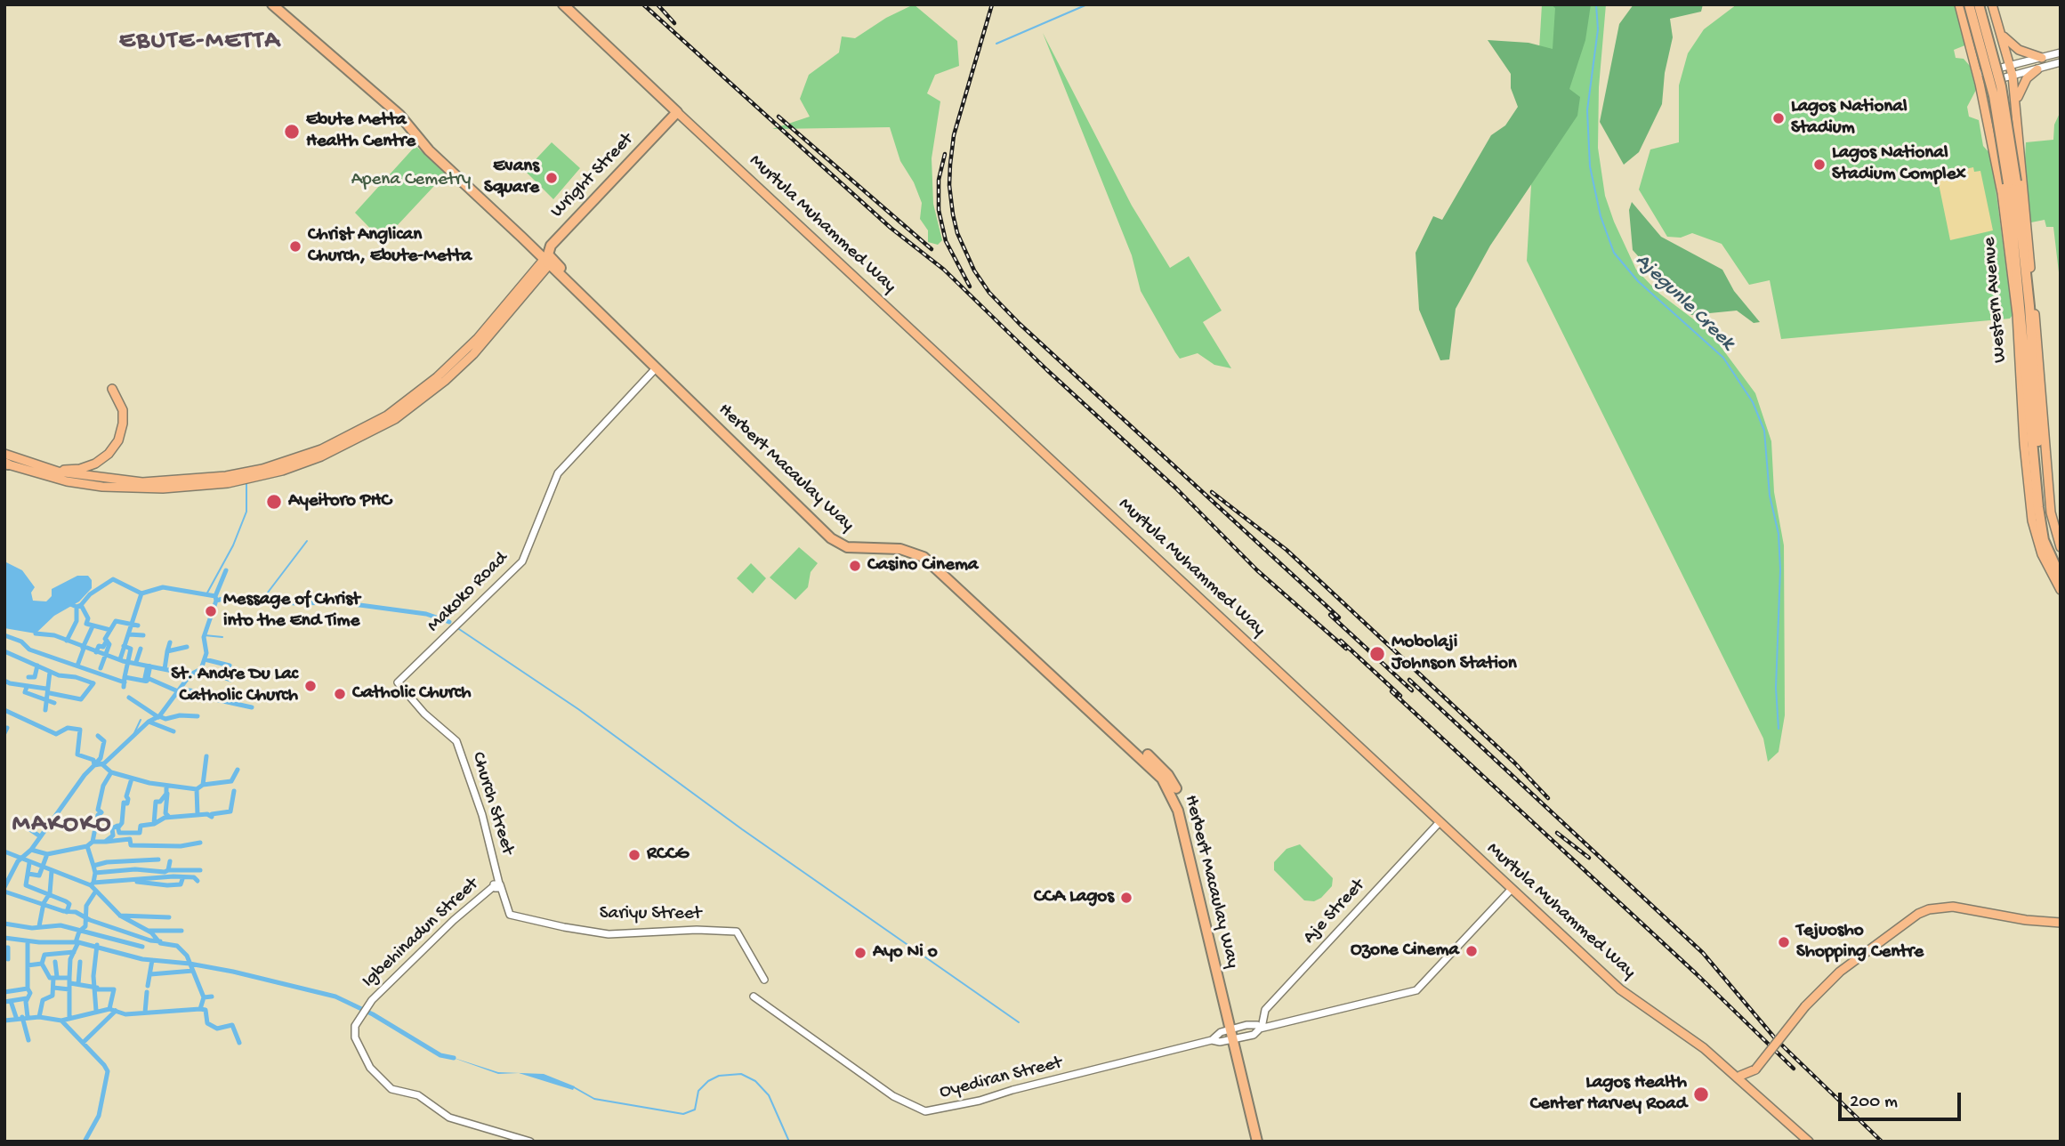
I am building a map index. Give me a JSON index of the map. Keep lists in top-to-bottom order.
{
  "streets": {
    "highway": [
      "Wright Street",
      "Murtula Muhammed Way",
      "Western Avenue",
      "Herbert Macaulay Way"
    ],
    "street": [
      "Makoko Road",
      "Church Street",
      "Aje Street",
      "Sariyu Street",
      "Igbehinadun Street",
      "Oyediran Street"
    ]
  },
  "crossings": [
    ["Wright Street", "Murtula Muhammed Way"],
    ["Wright Street", "Herbert Macaulay Way"],
    ["Murtula Muhammed Way", "Aje Street"],
    ["Herbert Macaulay Way", "Makoko Road"],
    ["Herbert Macaulay Way", "Oyediran Street"],
    ["Makoko Road", "Church Street"],
    ["Church Street", "Sariyu Street"],
    ["Church Street", "Igbehinadun Street"],
    ["Aje Street", "Oyediran Street"]
  ],
  "districts": ["EBUTE-METTA", "MAKOKO"],
  "water": ["Ajegunle Creek"],
  "parks": ["Apena Cemetry"],
  "places": [
    "Lagos National Stadium",
    "Ebute Metta Health Centre",
    "Lagos National Stadium Complex",
    "Evans Square",
    "Christ Anglican Church, Ebute-Metta",
    "Ayeitoro PHC",
    "Casino Cinema",
    "Message of Christ into the End Time",
    "Mobolaji Johnson Station",
    "St. Andre Du Lac Catholic Church",
    "Catholic Church",
    "RCCG",
    "CCA Lagos",
    "Tejuosho Shopping Centre",
    "Ozone Cinema",
    "Ayo Ni o",
    "Lagos Health Center Harvey Road"
  ],
  "scale_bar": "200 m"
}
